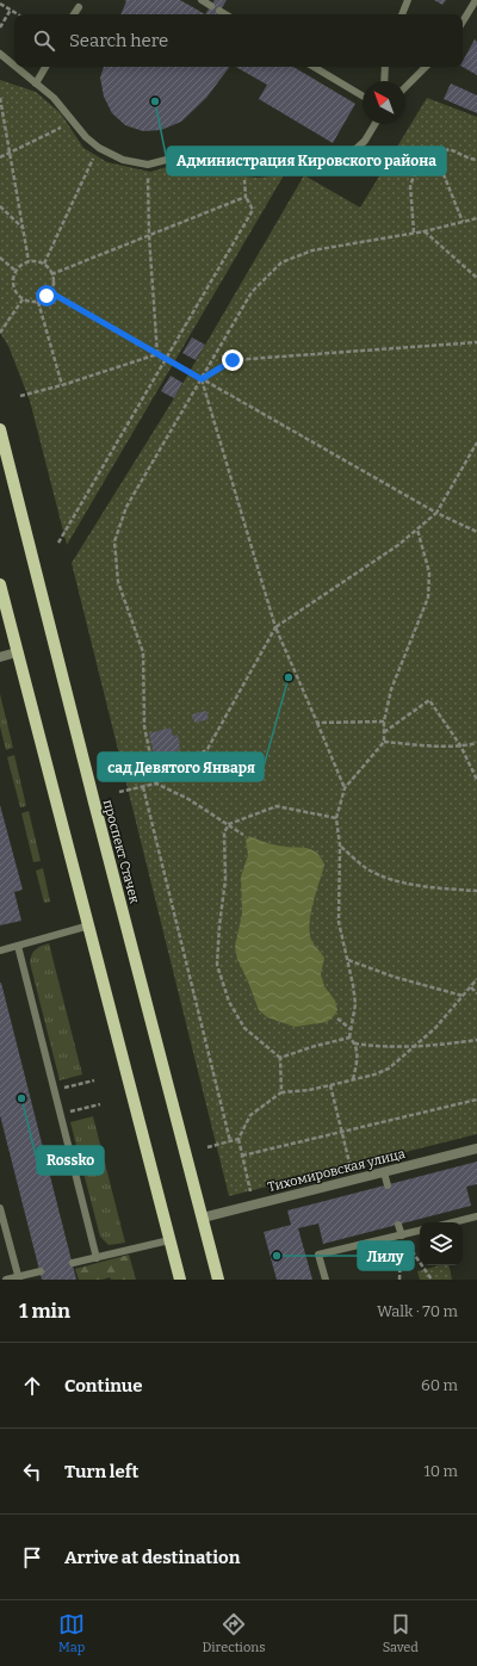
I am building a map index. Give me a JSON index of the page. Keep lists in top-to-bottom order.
{
  "streets": {
    "main road": ["проспект Стачек"],
    "street": ["Тихомировская улица"]
  },
  "crossings": [
    ["проспект Стачек", "Тихомировская улица"]
  ],
  "places": [
    "Администрация Кировского района",
    "сад Девятого Января",
    "Rossko",
    "Лилу"
  ],
  "north": "top left",
  "page": {
    "search": "Search here",
    "heading": ["1 min", "Walk · 70 m"],
    "list": [
      ["Continue", "60 m"],
      ["Turn left", "10 m"],
      "Arrive at destination"
    ],
    "nav": ["Map", "Directions", "Saved"]
  }
}
